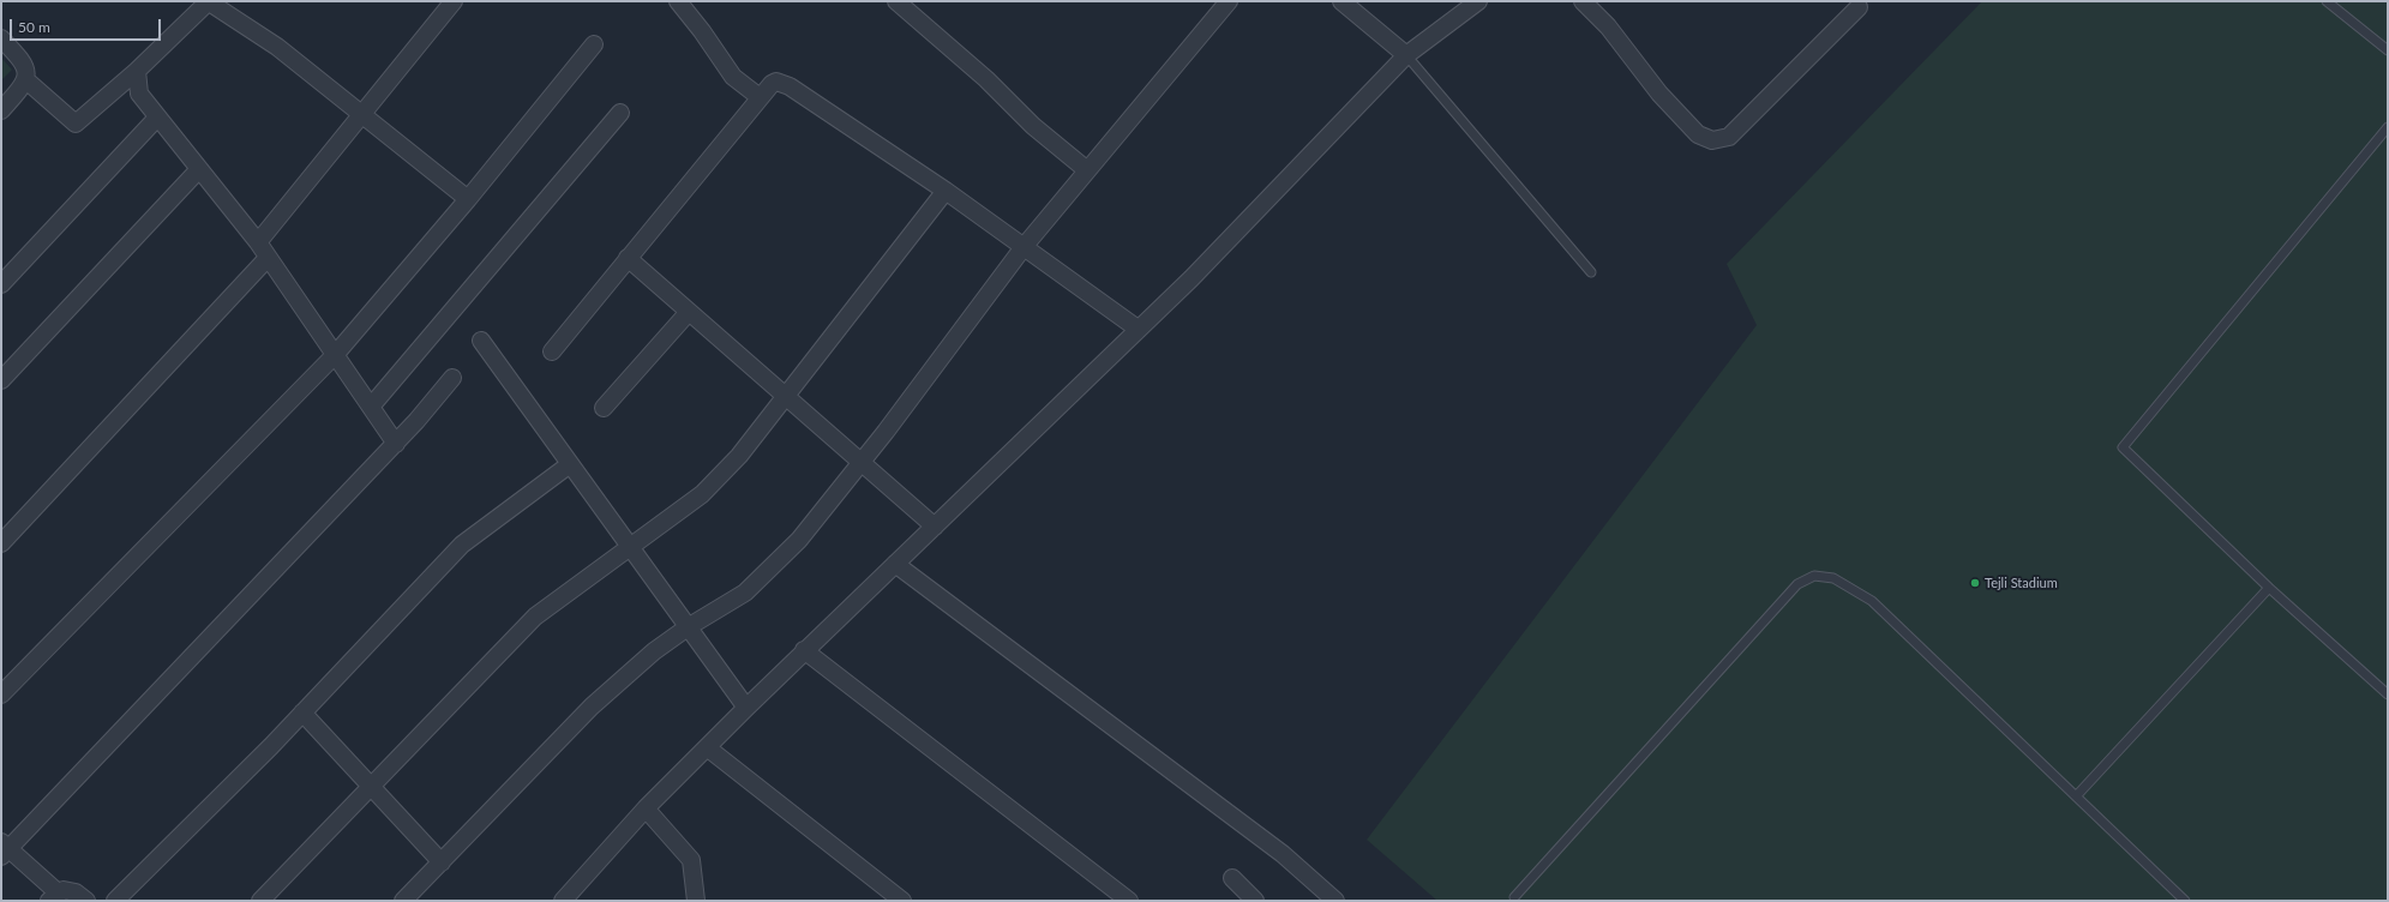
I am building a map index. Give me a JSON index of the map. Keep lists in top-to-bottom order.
{
  "places": ["Tejli Stadium"],
  "scale_bar": "50 m"
}
